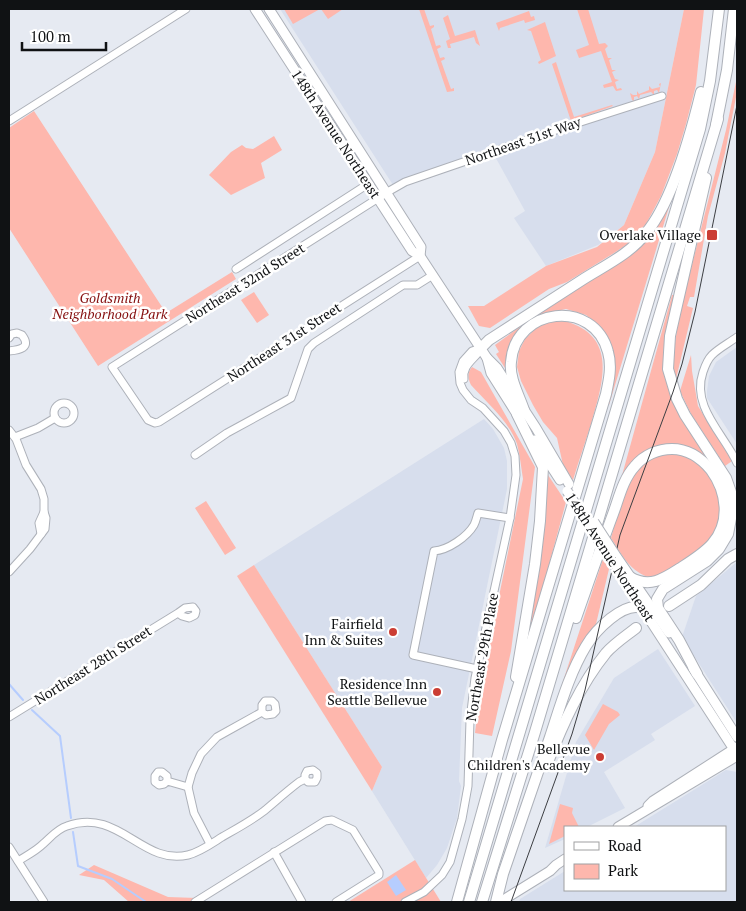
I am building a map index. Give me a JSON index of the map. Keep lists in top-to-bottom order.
{
  "streets": {
    "main road": ["148th Avenue Northeast"],
    "street": [
      "Northeast 31st Way",
      "Northeast 32nd Street",
      "Northeast 31st Street",
      "Northeast 29th Place",
      "Northeast 28th Street"
    ]
  },
  "crossings": [
    ["148th Avenue Northeast", "Northeast 31st Way"],
    ["148th Avenue Northeast", "Northeast 32nd Street"],
    ["148th Avenue Northeast", "Northeast 31st Street"],
    ["148th Avenue Northeast", "Northeast 29th Place"],
    ["Northeast 31st Way", "Northeast 32nd Street"],
    ["Northeast 32nd Street", "Northeast 31st Street"]
  ],
  "parks": ["Goldsmith Neighborhood Park"],
  "places": {
    "transit": ["Overlake Village"],
    "other": ["Fairfield Inn & Suites", "Residence Inn Seattle Bellevue", "Bellevue Children's Academy"]
  },
  "legend": ["Road", "Park"],
  "scale_bar": "100 m"
}
